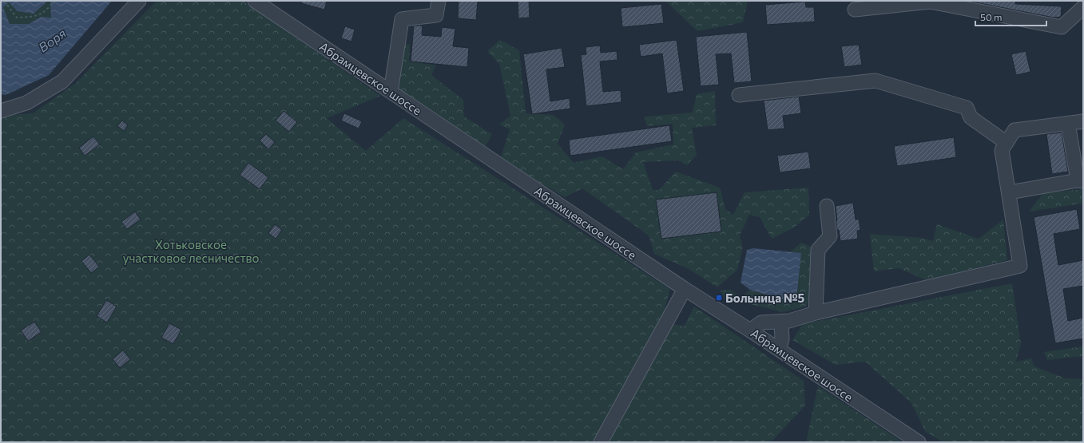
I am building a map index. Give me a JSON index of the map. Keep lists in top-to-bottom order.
{
  "streets": {
    "street": ["Абрамцевское шоссе"]
  },
  "water": ["Воря"],
  "parks": ["Хотьковское участковое лесничество"],
  "places": {
    "transit": ["Больница №5"]
  },
  "scale_bar": "50 m"
}
